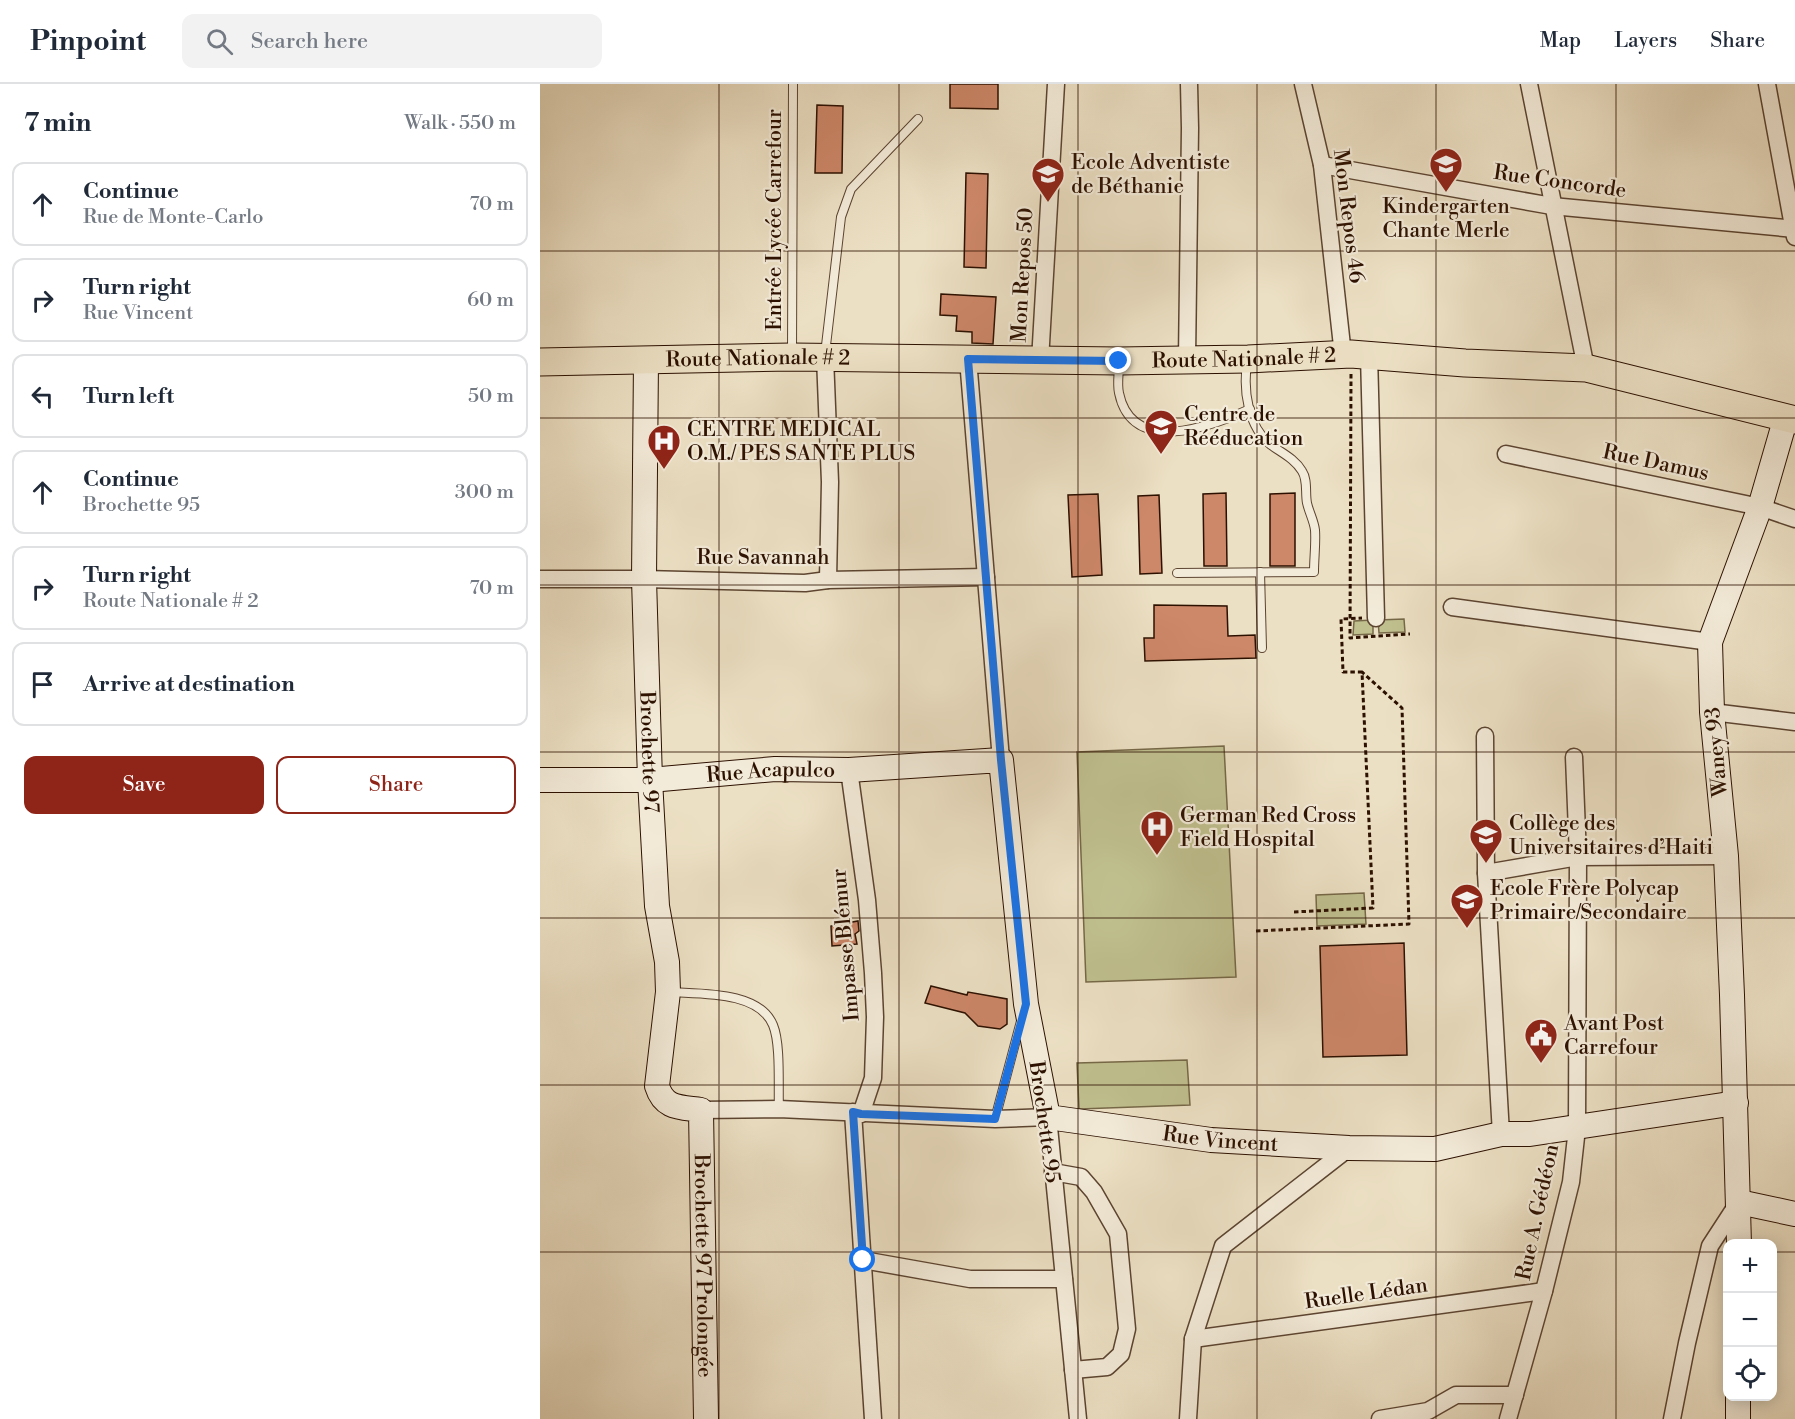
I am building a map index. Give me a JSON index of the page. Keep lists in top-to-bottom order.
{
  "streets": {
    "main road": ["Route Nationale # 2"],
    "street": [
      "Rue Concorde",
      "Mon Repos 46",
      "Mon Repos 50",
      "Rue Damus",
      "Rue Savannah",
      "Brochette 97",
      "Waney 93",
      "Rue Acapulco",
      "Impasse Blémur",
      "Brochette 95",
      "Rue Vincent",
      "Rue A. Gédéon",
      "Brochette 97 Prolongée",
      "Ruelle Lédan"
    ],
    "lane": ["Entrée Lycée Carrefour"]
  },
  "crossings": [
    ["Rue Concorde", "Mon Repos 46"],
    ["Mon Repos 46", "Route Nationale # 2"],
    ["Entrée Lycée Carrefour", "Route Nationale # 2"],
    ["Mon Repos 50", "Route Nationale # 2"],
    ["Route Nationale # 2", "Brochette 97"],
    ["Route Nationale # 2", "Waney 93"],
    ["Route Nationale # 2", "Brochette 95"],
    ["Rue Damus", "Waney 93"],
    ["Rue Savannah", "Brochette 97"],
    ["Rue Savannah", "Brochette 95"],
    ["Brochette 97", "Rue Acapulco"],
    ["Brochette 97", "Rue Vincent"],
    ["Brochette 97", "Brochette 97 Prolongée"],
    ["Waney 93", "Rue Vincent"],
    ["Rue Acapulco", "Impasse Blémur"],
    ["Rue Acapulco", "Brochette 95"],
    ["Impasse Blémur", "Rue Vincent"],
    ["Brochette 95", "Rue Vincent"],
    ["Rue Vincent", "Rue A. Gédéon"],
    ["Rue Vincent", "Brochette 97 Prolongée"],
    ["Rue A. Gédéon", "Ruelle Lédan"]
  ],
  "places": {
    "school or university": [
      "Kindergarten Chante Merle",
      "Ecole Adventiste de Béthanie",
      "Centre de Rééducation",
      "Collège des Universitaires d’Haiti",
      "Ecole Frère Polycap Primaire/Secondaire"
    ],
    "hospital": ["CENTRE MEDICAL O.M./ PES SANTE PLUS", "German Red Cross Field Hospital"],
    "public building": ["Avant Post Carrefour"]
  },
  "page": {
    "header": "Pinpoint",
    "search": "Search here",
    "nav": ["Map", "Layers", "Share"],
    "heading": ["7 min", "Walk · 550 m"],
    "list": [
      ["Continue", "Rue de Monte-Carlo", "70 m"],
      ["Turn right", "Rue Vincent", "60 m"],
      ["Turn left", "50 m"],
      ["Continue", "Brochette 95", "300 m"],
      ["Turn right", "Route Nationale # 2", "70 m"],
      "Arrive at destination"
    ],
    "buttons": ["Save", "Share"],
    "map_buttons": ["+", "−"]
  }
}
